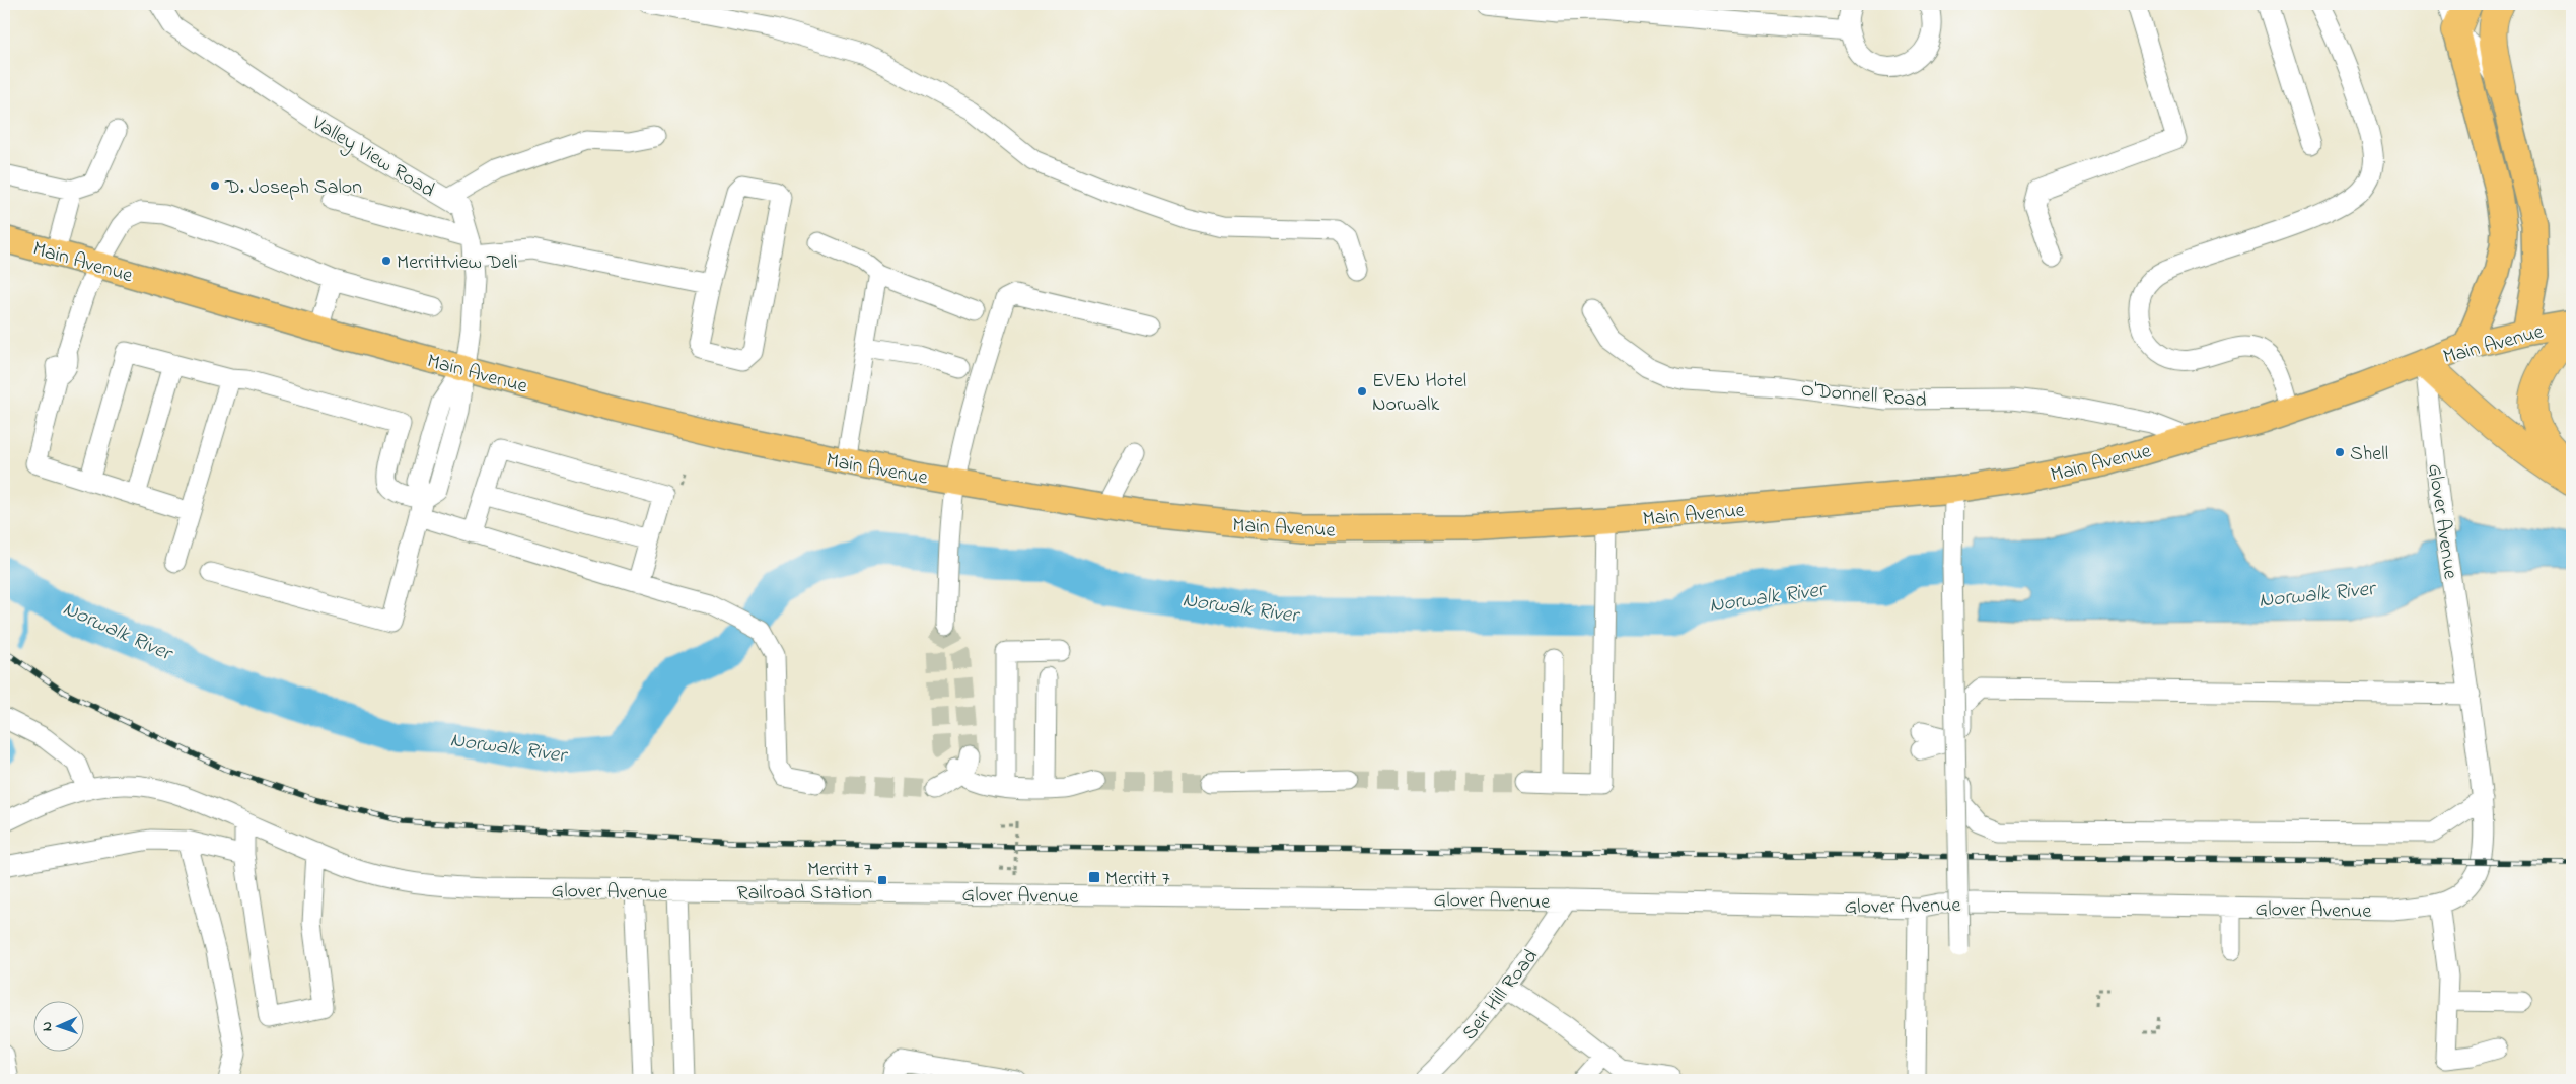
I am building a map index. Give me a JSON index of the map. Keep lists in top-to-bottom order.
{
  "streets": {
    "main road": ["Main Avenue"],
    "street": [
      "Valley View Road",
      "O'Donnell Road",
      "Glover Avenue",
      "Seir Hill Road"
    ]
  },
  "crossings": [
    ["Valley View Road", "Main Avenue"],
    ["Main Avenue", "O'Donnell Road"],
    ["Main Avenue", "Glover Avenue"],
    ["Glover Avenue", "Seir Hill Road"]
  ],
  "water": ["Norwalk River"],
  "places": {
    "other": [
      "D. Joseph Salon",
      "Merrittview Deli",
      "EVEN Hotel Norwalk",
      "Shell"
    ],
    "transit": ["Merritt 7", "Merritt 7 Railroad Station"]
  },
  "north": "left"
}
